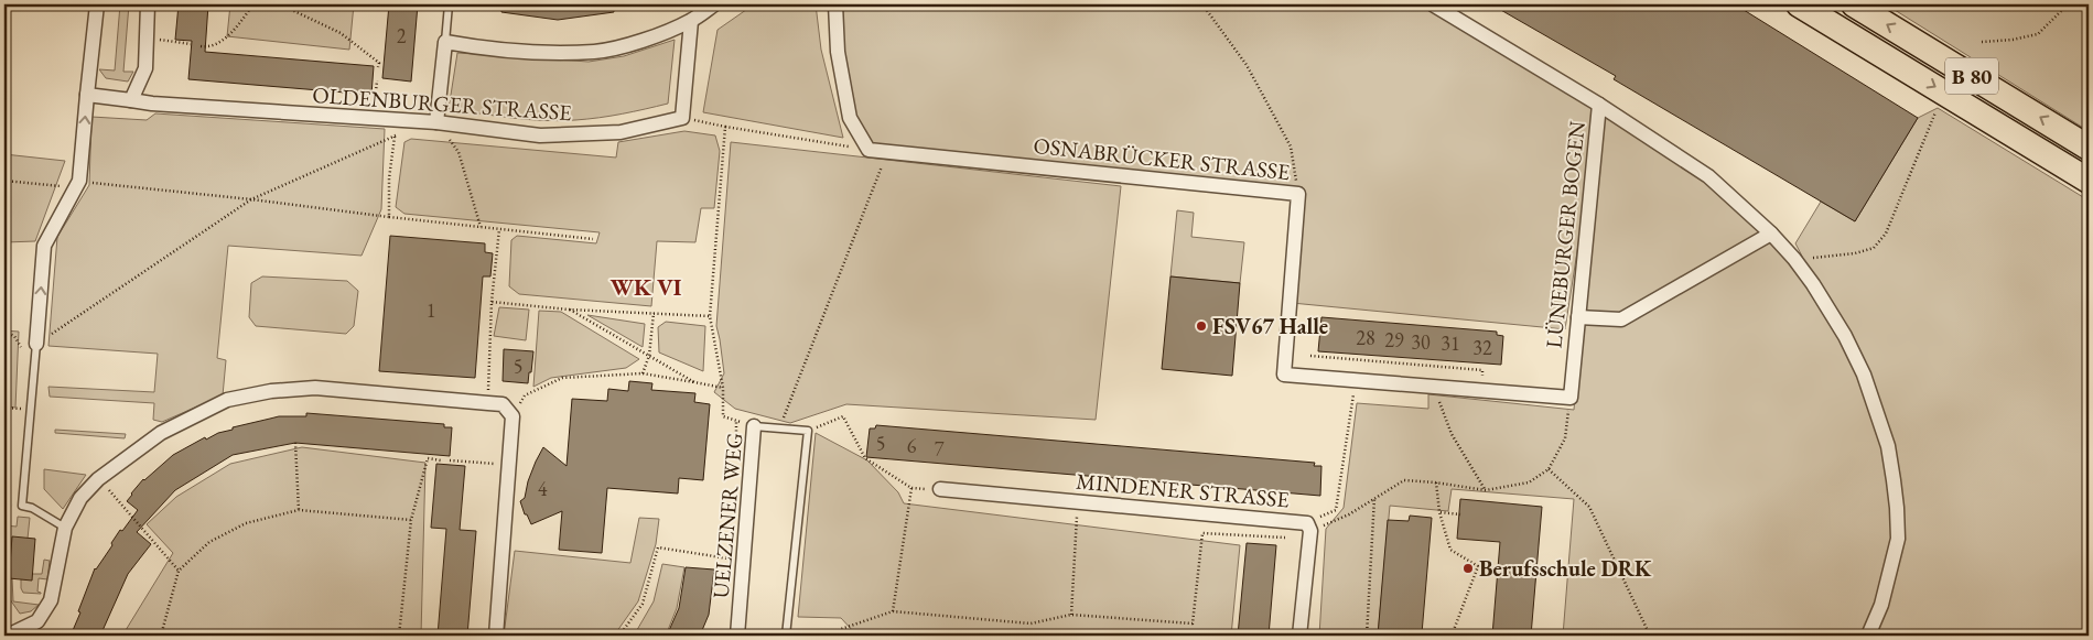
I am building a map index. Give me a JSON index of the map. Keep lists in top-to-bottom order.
{
  "streets": {
    "highway": ["B 80"],
    "street": [
      "OLDENBURGER STRASSE",
      "OSNABRÜCKER STRASSE",
      "LÜNEBURGER BOGEN",
      "MINDENER STRASSE",
      "UELZENER WEG"
    ]
  },
  "crossings": [
    ["OSNABRÜCKER STRASSE", "LÜNEBURGER BOGEN"]
  ],
  "districts": ["WK VI"],
  "places": ["FSV67 Halle", "Berufsschule DRK"],
  "house_numbers": [
    "2",
    "1",
    "28",
    "29",
    "30",
    "31",
    "32",
    "5",
    "5",
    "6",
    "7",
    "4"
  ]
}
